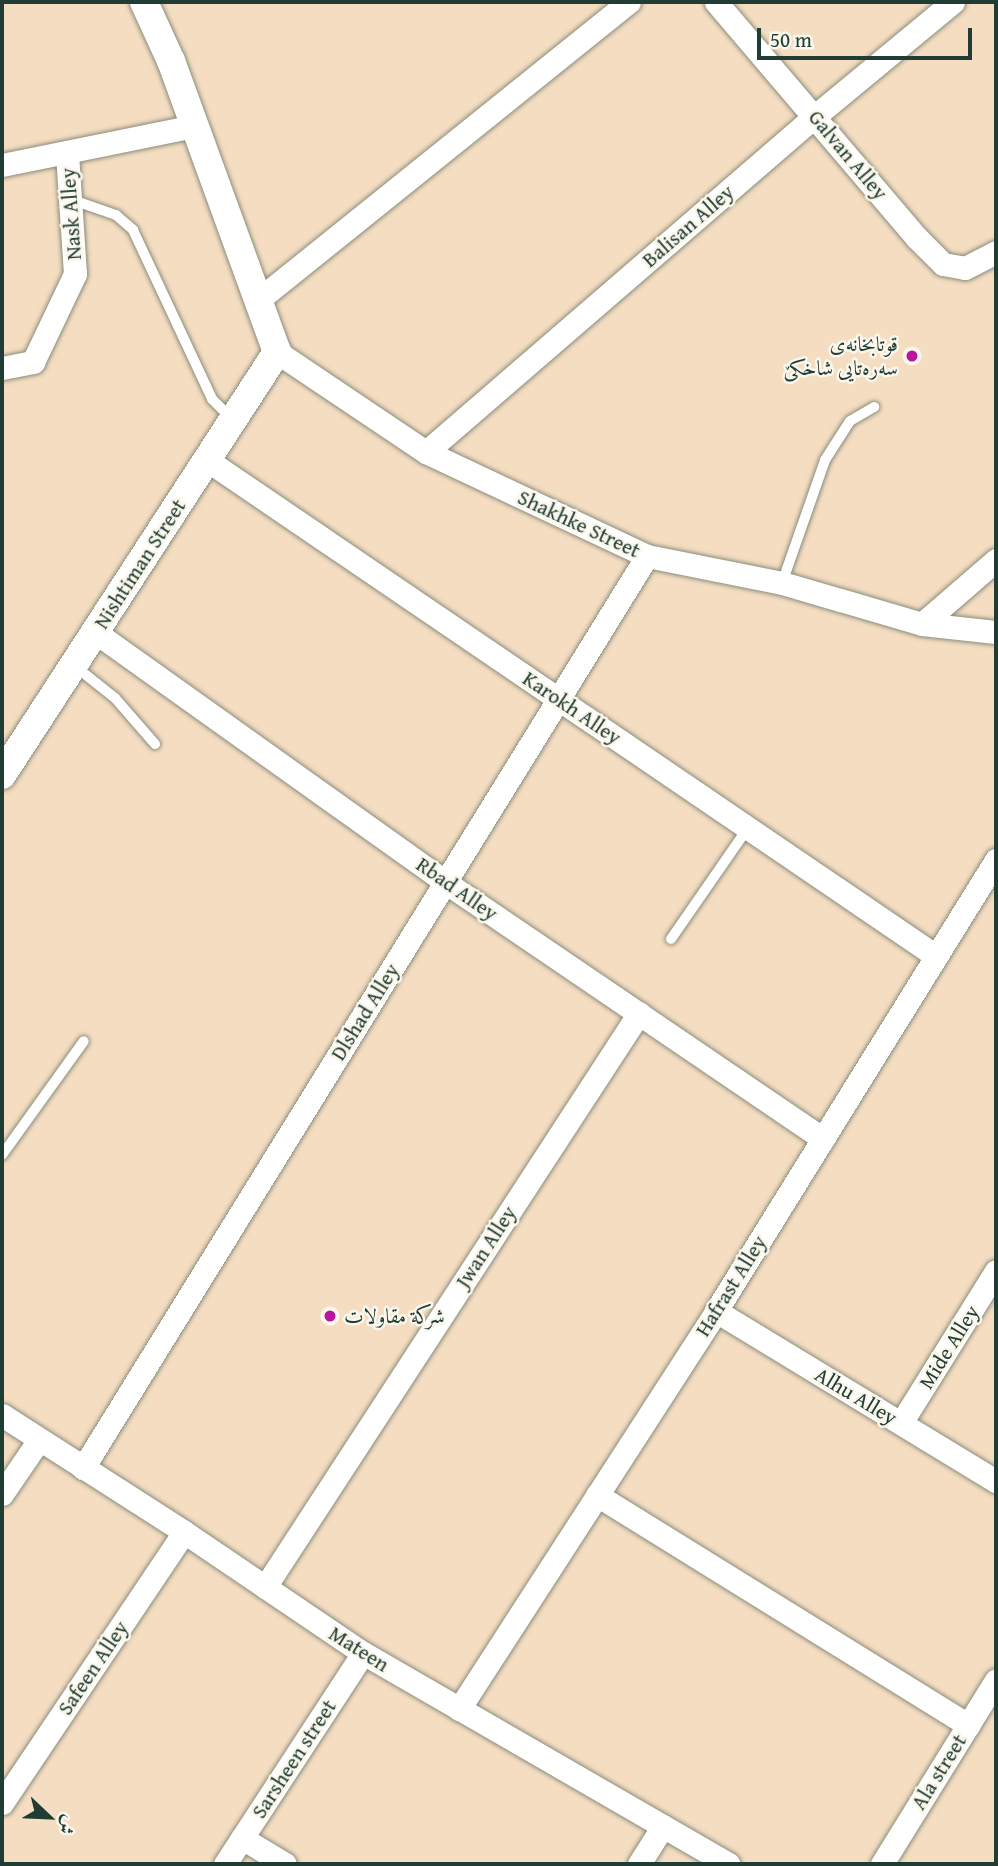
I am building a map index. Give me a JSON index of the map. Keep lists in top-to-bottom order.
{
  "streets": {
    "street": [
      "Galvan Alley",
      "Nask Alley",
      "Balisan Alley",
      "Shakhke Street",
      "Nishtiman Street",
      "Karokh Alley",
      "Rbad Alley",
      "Dlshad Alley",
      "Jwan Alley",
      "Hafrast Alley",
      "Mide Alley",
      "Alhu Alley",
      "Mateen",
      "Safeen Alley",
      "Sarsheen street",
      "Ala street"
    ]
  },
  "crossings": [
    ["Galvan Alley", "Balisan Alley"],
    ["Balisan Alley", "Shakhke Street"],
    ["Shakhke Street", "Nishtiman Street"],
    ["Shakhke Street", "Dlshad Alley"],
    ["Nishtiman Street", "Karokh Alley"],
    ["Nishtiman Street", "Rbad Alley"],
    ["Karokh Alley", "Dlshad Alley"],
    ["Karokh Alley", "Hafrast Alley"],
    ["Rbad Alley", "Dlshad Alley"],
    ["Rbad Alley", "Jwan Alley"],
    ["Rbad Alley", "Hafrast Alley"],
    ["Dlshad Alley", "Mateen"],
    ["Jwan Alley", "Mateen"],
    ["Hafrast Alley", "Alhu Alley"],
    ["Hafrast Alley", "Mateen"],
    ["Mide Alley", "Alhu Alley"],
    ["Mateen", "Safeen Alley"],
    ["Mateen", "Sarsheen street"]
  ],
  "places": ["قوتابخانەی سەرەتایی شاخکێ", "شركة مقاولات"],
  "scale_bar": "50 m",
  "north": "bottom right"
}
